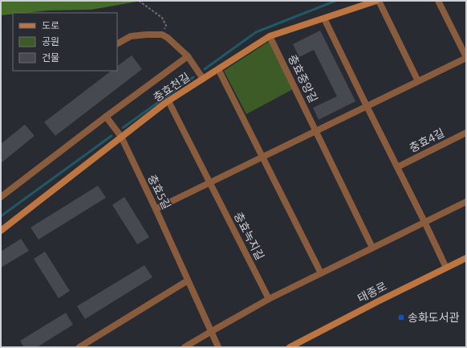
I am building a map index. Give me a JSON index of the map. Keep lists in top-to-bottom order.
{
  "streets": {
    "street": [
      "충효중앙길",
      "충효천길",
      "충효4길",
      "충효5길",
      "충효녹지길",
      "태종로"
    ]
  },
  "crossings": [
    ["충효중앙길", "충효천길"],
    ["충효천길", "충효5길"]
  ],
  "places": {
    "transit": ["송화도서관"]
  },
  "legend": ["도로", "공원", "건물"]
}
